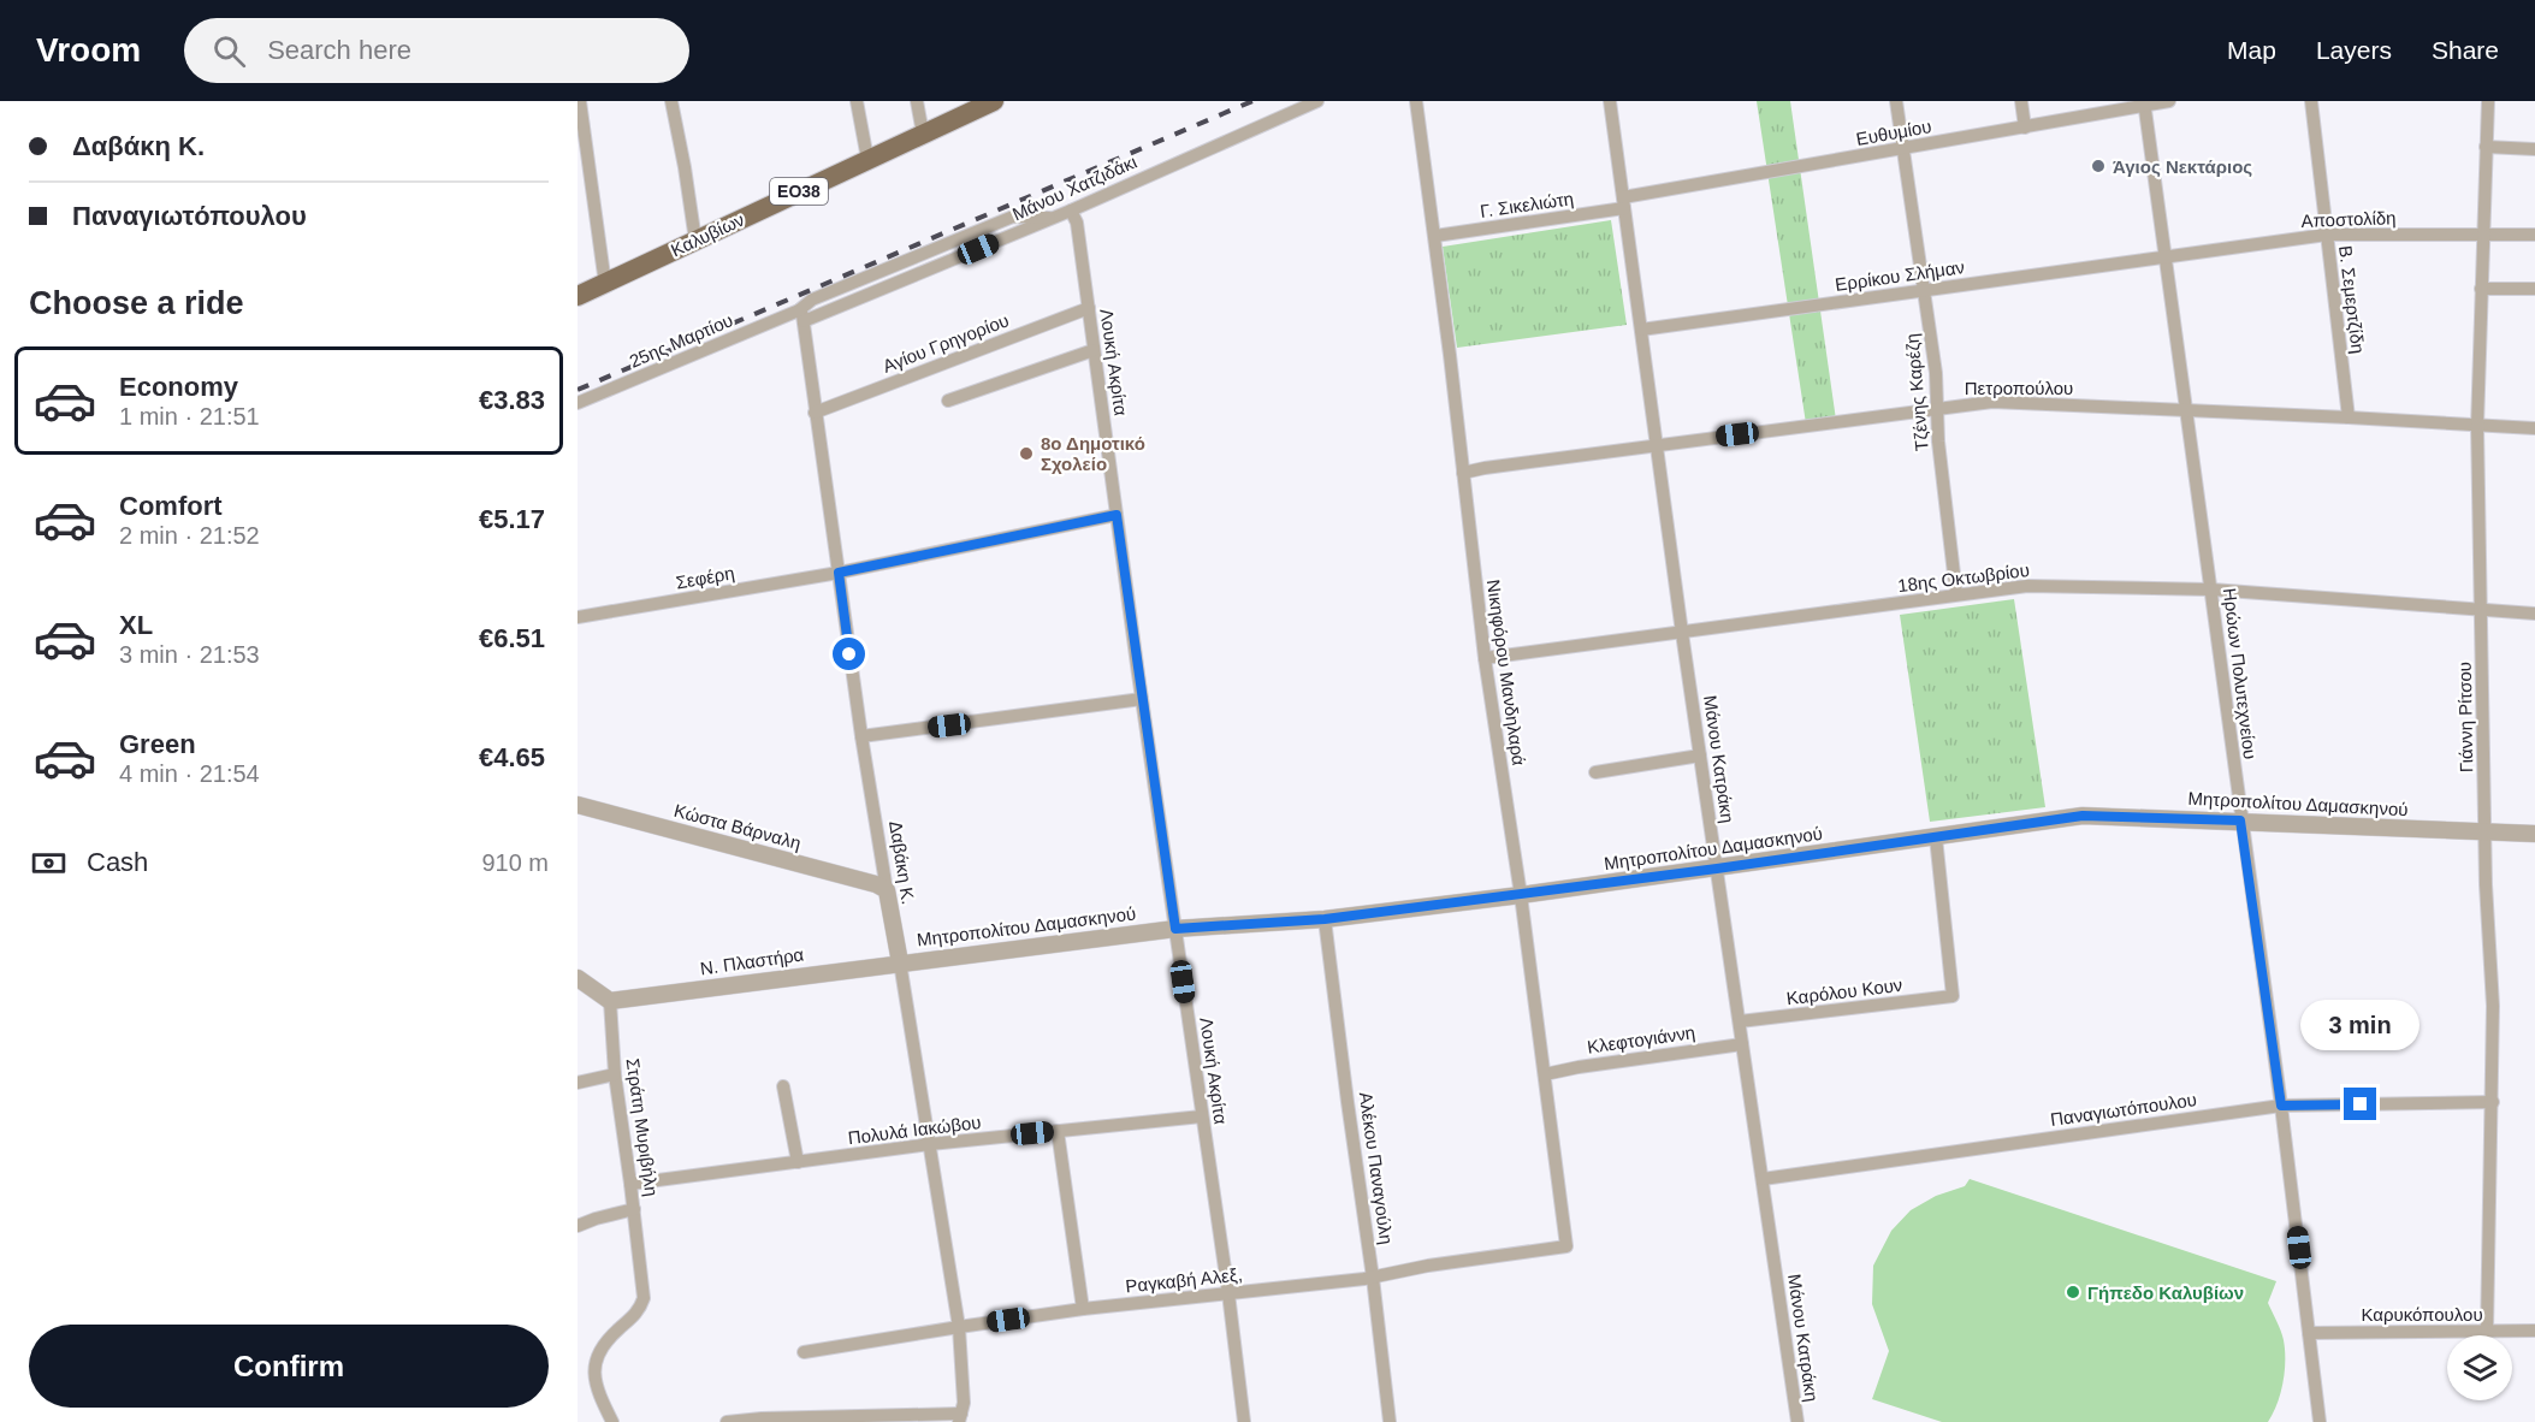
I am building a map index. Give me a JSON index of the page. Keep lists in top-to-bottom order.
{
  "streets": {
    "main road": ["ΕΟ38", "Καλυβίων"],
    "street": [
      "Ευθυμίου",
      "Μάνου Χατζιδάκι",
      "Γ. Σικελιώτη",
      "Αποστολίδη",
      "Ερρίκου Σλήμαν",
      "Β. Σεμερτζίδη",
      "25ης Μαρτίου",
      "Αγίου Γρηγορίου",
      "Λουκή Ακρίτα",
      "Πετροπούλου",
      "Τζένης Καρέζη",
      "Σεφέρη",
      "18ης Οκτωβρίου",
      "Νικηφόρου Μανδηλαρά",
      "Ηρώων Πολυτεχνείου",
      "Γιάννη Ρίτσου",
      "Μάνου Κατράκη",
      "Μητροπολίτου Δαμασκηνού",
      "Κώστα Βάρναλη",
      "Δαβάκη Κ.",
      "Ν. Πλαστήρα",
      "Καρόλου Κουν",
      "Κλεφτογιάννη",
      "Παναγιωτόπουλου",
      "Στράτη Μυριβήλη",
      "Πολυλά Ιακώβου",
      "Αλέκου Παναγούλη",
      "Ραγκαβή Αλεξ,",
      "Καρυκόπουλου"
    ]
  },
  "crossings": [
    ["Ευθυμίου", "Γ. Σικελιώτη"],
    ["Ευθυμίου", "Τζένης Καρέζη"],
    ["Ευθυμίου", "Ηρώων Πολυτεχνείου"],
    ["Ευθυμίου", "Μάνου Κατράκη"],
    ["Μάνου Χατζιδάκι", "25ης Μαρτίου"],
    ["Μάνου Χατζιδάκι", "Λουκή Ακρίτα"],
    ["Μάνου Χατζιδάκι", "Δαβάκη Κ."],
    ["Γ. Σικελιώτη", "Νικηφόρου Μανδηλαρά"],
    ["Γ. Σικελιώτη", "Μάνου Κατράκη"],
    ["Αποστολίδη", "Ερρίκου Σλήμαν"],
    ["Αποστολίδη", "Β. Σεμερτζίδη"],
    ["Αποστολίδη", "Ηρώων Πολυτεχνείου"],
    ["Αποστολίδη", "Γιάννη Ρίτσου"],
    ["Ερρίκου Σλήμαν", "Τζένης Καρέζη"],
    ["Ερρίκου Σλήμαν", "Ηρώων Πολυτεχνείου"],
    ["Ερρίκου Σλήμαν", "Μάνου Κατράκη"],
    ["Β. Σεμερτζίδη", "Πετροπούλου"],
    ["25ης Μαρτίου", "Δαβάκη Κ."],
    ["Αγίου Γρηγορίου", "Λουκή Ακρίτα"],
    ["Αγίου Γρηγορίου", "Δαβάκη Κ."],
    ["Λουκή Ακρίτα", "Σεφέρη"],
    ["Λουκή Ακρίτα", "Μητροπολίτου Δαμασκηνού"],
    ["Λουκή Ακρίτα", "Πολυλά Ιακώβου"],
    ["Λουκή Ακρίτα", "Ραγκαβή Αλεξ,"],
    ["Πετροπούλου", "Τζένης Καρέζη"],
    ["Πετροπούλου", "Νικηφόρου Μανδηλαρά"],
    ["Πετροπούλου", "Ηρώων Πολυτεχνείου"],
    ["Πετροπούλου", "Γιάννη Ρίτσου"],
    ["Πετροπούλου", "Μάνου Κατράκη"],
    ["Τζένης Καρέζη", "18ης Οκτωβρίου"],
    ["Σεφέρη", "Δαβάκη Κ."],
    ["18ης Οκτωβρίου", "Νικηφόρου Μανδηλαρά"],
    ["18ης Οκτωβρίου", "Ηρώων Πολυτεχνείου"],
    ["18ης Οκτωβρίου", "Γιάννη Ρίτσου"],
    ["18ης Οκτωβρίου", "Μάνου Κατράκη"],
    ["Νικηφόρου Μανδηλαρά", "Μητροπολίτου Δαμασκηνού"],
    ["Νικηφόρου Μανδηλαρά", "Κλεφτογιάννη"],
    ["Νικηφόρου Μανδηλαρά", "Ραγκαβή Αλεξ,"],
    ["Ηρώων Πολυτεχνείου", "Μητροπολίτου Δαμασκηνού"],
    ["Ηρώων Πολυτεχνείου", "Παναγιωτόπουλου"],
    ["Ηρώων Πολυτεχνείου", "Καρυκόπουλου"],
    ["Γιάννη Ρίτσου", "Μητροπολίτου Δαμασκηνού"],
    ["Γιάννη Ρίτσου", "Παναγιωτόπουλου"],
    ["Γιάννη Ρίτσου", "Καρυκόπουλου"],
    ["Μάνου Κατράκη", "Μητροπολίτου Δαμασκηνού"],
    ["Μάνου Κατράκη", "Καρόλου Κουν"],
    ["Μάνου Κατράκη", "Κλεφτογιάννη"],
    ["Μάνου Κατράκη", "Παναγιωτόπουλου"],
    ["Μητροπολίτου Δαμασκηνού", "Δαβάκη Κ."],
    ["Μητροπολίτου Δαμασκηνού", "Ν. Πλαστήρα"],
    ["Μητροπολίτου Δαμασκηνού", "Καρόλου Κουν"],
    ["Μητροπολίτου Δαμασκηνού", "Αλέκου Παναγούλη"],
    ["Κώστα Βάρναλη", "Δαβάκη Κ."],
    ["Δαβάκη Κ.", "Ν. Πλαστήρα"],
    ["Δαβάκη Κ.", "Πολυλά Ιακώβου"],
    ["Δαβάκη Κ.", "Ραγκαβή Αλεξ,"],
    ["Ν. Πλαστήρα", "Στράτη Μυριβήλη"],
    ["Στράτη Μυριβήλη", "Πολυλά Ιακώβου"],
    ["Αλέκου Παναγούλη", "Ραγκαβή Αλεξ,"]
  ],
  "places": ["Άγιος Νεκτάριος", "8ο Δημοτικό Σχολείο", "Γήπεδο Καλυβίων"],
  "page": {
    "header": "Vroom",
    "search": "Search here",
    "nav": ["Map", "Layers", "Share"],
    "banner": ["Δαβάκη Κ.", "Παναγιωτόπουλου"],
    "heading": "Choose a ride",
    "list": [
      {
        "name": "Economy",
        "note": "1 min · 21:51",
        "value": "€3.83"
      },
      {
        "name": "Comfort",
        "note": "2 min · 21:52",
        "value": "€5.17"
      },
      {
        "name": "XL",
        "note": "3 min · 21:53",
        "value": "€6.51"
      },
      {
        "name": "Green",
        "note": "4 min · 21:54",
        "value": "€4.65"
      }
    ],
    "pay": ["Cash", "910 m"],
    "bubble": "3 min",
    "buttons": "Confirm"
  }
}
